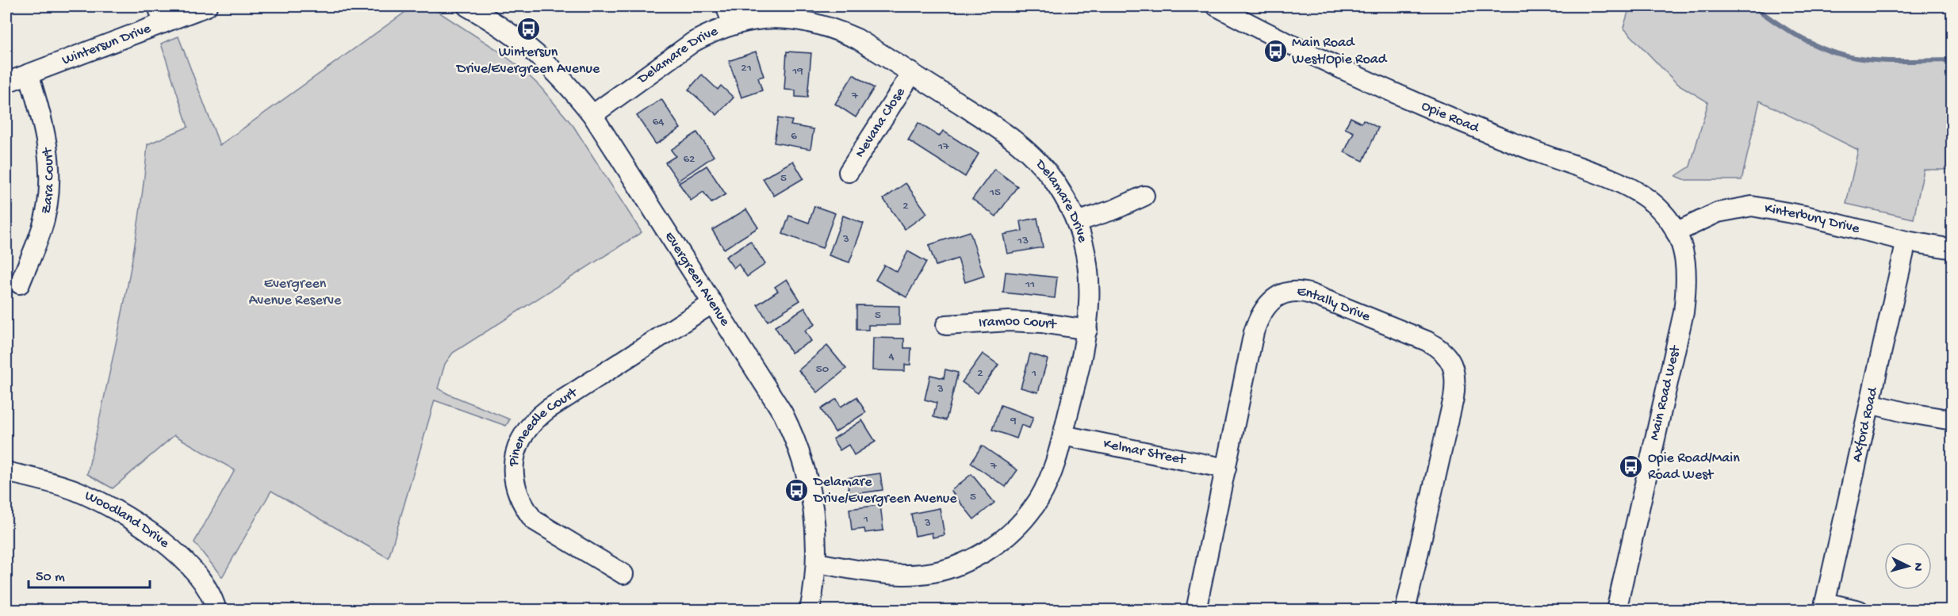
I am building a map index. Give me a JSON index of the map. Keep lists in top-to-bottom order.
{
  "streets": {
    "street": [
      "Wintersun Drive",
      "Delamare Drive",
      "Opie Road",
      "Nevana Close",
      "Zara Court",
      "Kinterbury Drive",
      "Evergreen Avenue",
      "Entally Drive",
      "Iramoo Court",
      "Main Road West",
      "Axford Road",
      "Pineneedle Court",
      "Kelmar Street",
      "Woodland Drive"
    ]
  },
  "crossings": [
    ["Wintersun Drive", "Zara Court"],
    ["Delamare Drive", "Nevana Close"],
    ["Delamare Drive", "Evergreen Avenue"],
    ["Delamare Drive", "Iramoo Court"],
    ["Delamare Drive", "Kelmar Street"],
    ["Opie Road", "Kinterbury Drive"],
    ["Opie Road", "Main Road West"],
    ["Kinterbury Drive", "Main Road West"],
    ["Kinterbury Drive", "Axford Road"],
    ["Evergreen Avenue", "Pineneedle Court"],
    ["Entally Drive", "Kelmar Street"]
  ],
  "parks": ["Evergreen Avenue Reserve"],
  "places": {
    "bus stop": [
      "Wintersun Drive/Evergreen Avenue",
      "Main Road West/Opie Road",
      "Opie Road/Main Road West",
      "Delamare Drive/Evergreen Avenue"
    ]
  },
  "house_numbers": [
    "21",
    "19",
    "7",
    "64",
    "6",
    "17",
    "62",
    "5",
    "15",
    "2",
    "3",
    "13",
    "11",
    "5",
    "4",
    "50",
    "2",
    "1",
    "3",
    "9",
    "7",
    "5",
    "1",
    "3"
  ],
  "scale_bar": "50 m",
  "north": "right"
}
